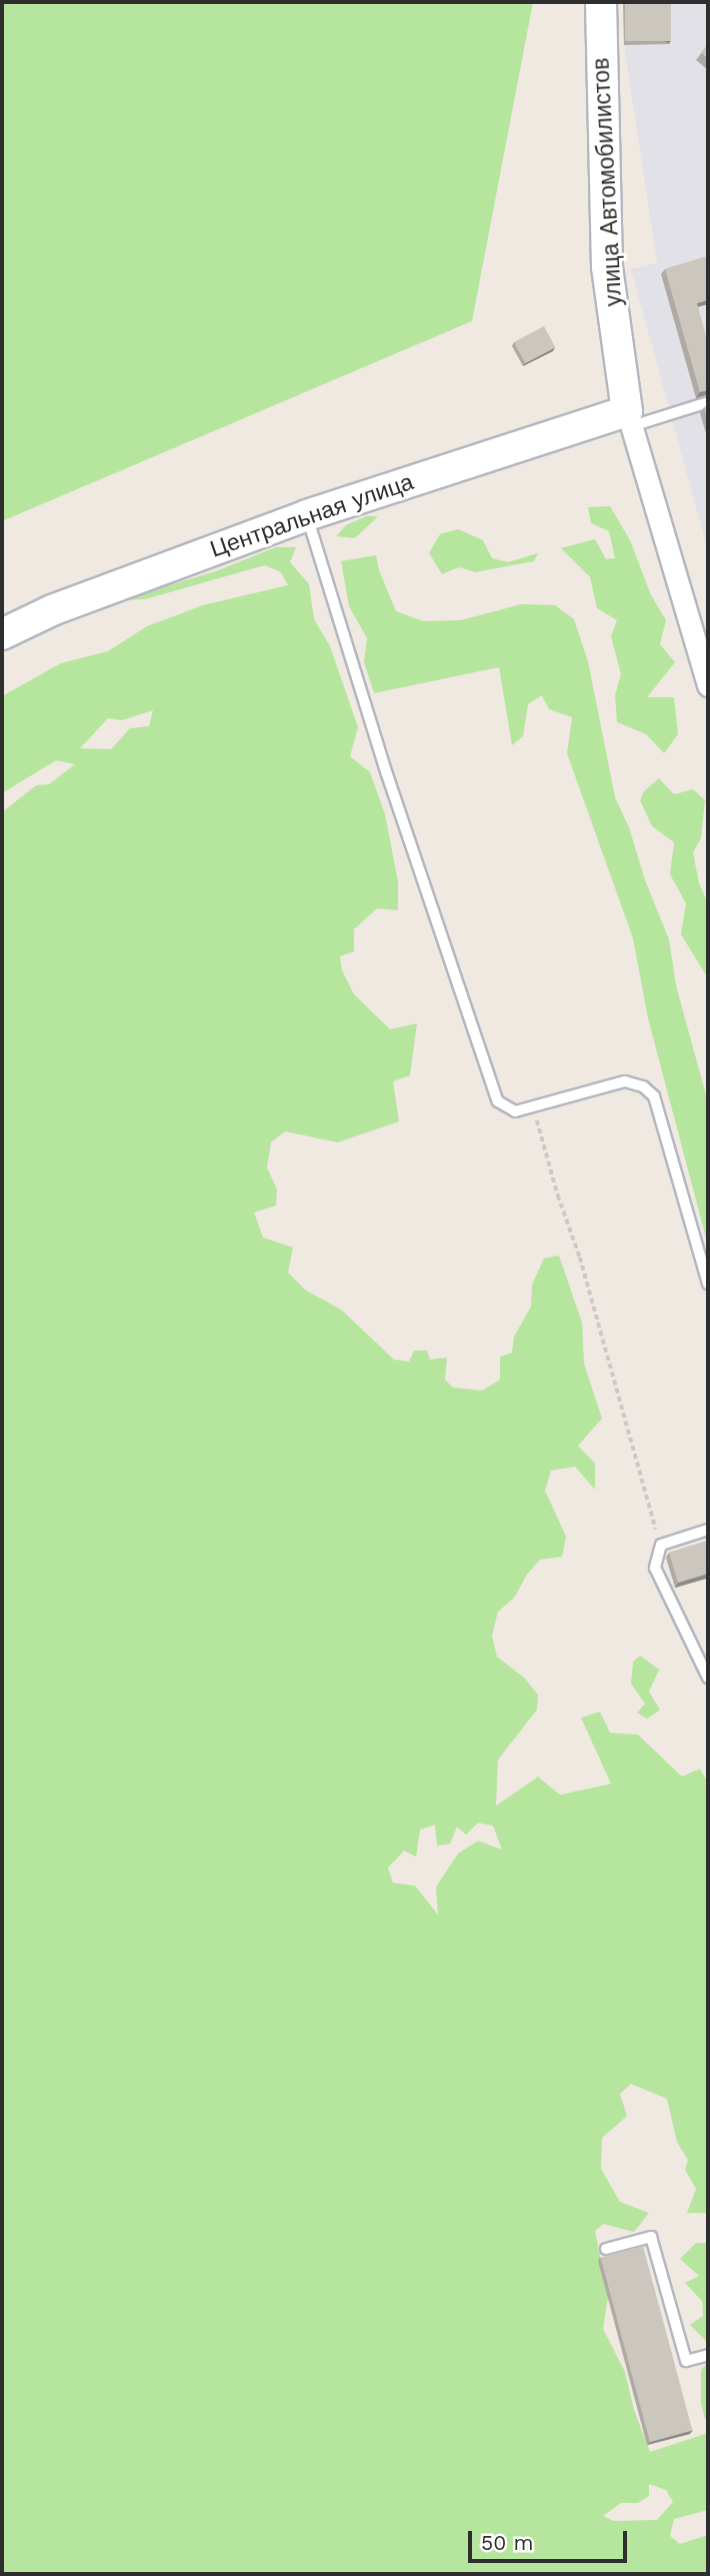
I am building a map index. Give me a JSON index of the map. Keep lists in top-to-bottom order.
{
  "streets": {
    "street": ["улица Автомобилистов", "Центральная улица"]
  },
  "crossings": [
    ["улица Автомобилистов", "Центральная улица"]
  ],
  "scale_bar": "50 m"
}
